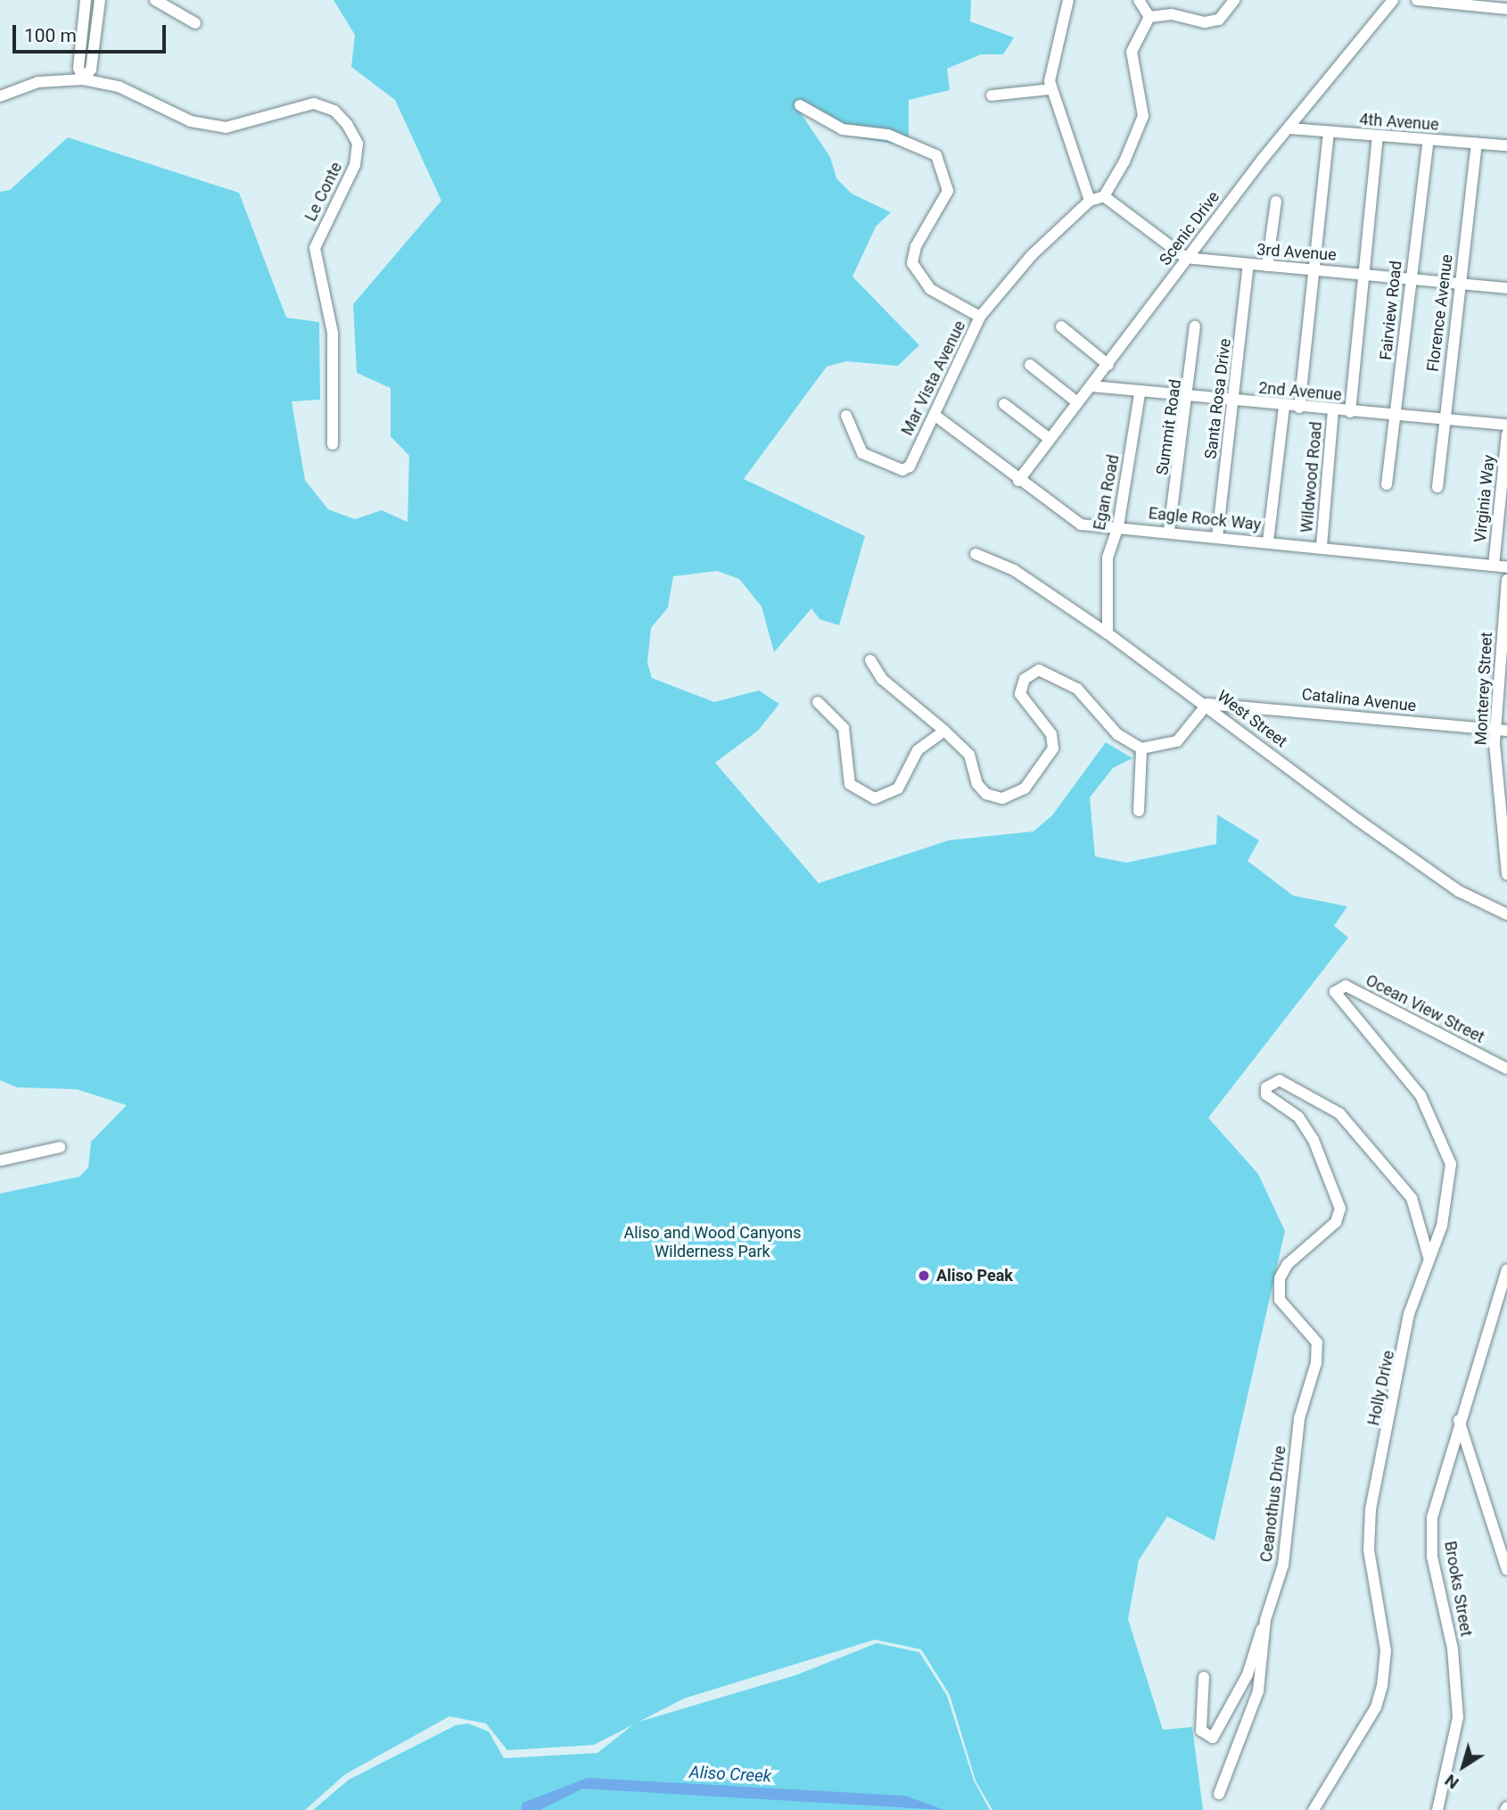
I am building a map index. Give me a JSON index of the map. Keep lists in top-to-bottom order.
{
  "streets": {
    "street": [
      "4th Avenue",
      "Le Conte",
      "Scenic Drive",
      "3rd Avenue",
      "Fairview Road",
      "Florence Avenue",
      "Mar Vista Avenue",
      "2nd Avenue",
      "Santa Rosa Drive",
      "Summit Road",
      "Wildwood Road",
      "Egan Road",
      "Virginia Way",
      "Eagle Rock Way",
      "Monterey Street",
      "Catalina Avenue",
      "West Street",
      "Ocean View Street",
      "Holly Drive",
      "Ceanothus Drive",
      "Brooks Street"
    ]
  },
  "crossings": [
    ["4th Avenue", "Scenic Drive"],
    ["4th Avenue", "Fairview Road"],
    ["4th Avenue", "Florence Avenue"],
    ["Scenic Drive", "3rd Avenue"],
    ["Scenic Drive", "2nd Avenue"],
    ["Scenic Drive", "Eagle Rock Way"],
    ["3rd Avenue", "Fairview Road"],
    ["3rd Avenue", "Florence Avenue"],
    ["3rd Avenue", "Santa Rosa Drive"],
    ["Fairview Road", "2nd Avenue"],
    ["Florence Avenue", "2nd Avenue"],
    ["Mar Vista Avenue", "Eagle Rock Way"],
    ["2nd Avenue", "Santa Rosa Drive"],
    ["2nd Avenue", "Summit Road"],
    ["2nd Avenue", "Wildwood Road"],
    ["2nd Avenue", "Egan Road"],
    ["Santa Rosa Drive", "Eagle Rock Way"],
    ["Summit Road", "Eagle Rock Way"],
    ["Wildwood Road", "Eagle Rock Way"],
    ["Egan Road", "Eagle Rock Way"],
    ["Egan Road", "West Street"],
    ["Virginia Way", "Eagle Rock Way"],
    ["Monterey Street", "Catalina Avenue"],
    ["Catalina Avenue", "West Street"],
    ["Ocean View Street", "Holly Drive"],
    ["Holly Drive", "Ceanothus Drive"]
  ],
  "water": ["Aliso Creek"],
  "parks": ["Aliso and Wood Canyons Wilderness Park"],
  "places": ["Aliso Peak"],
  "scale_bar": "100 m",
  "north": "bottom left"
}
